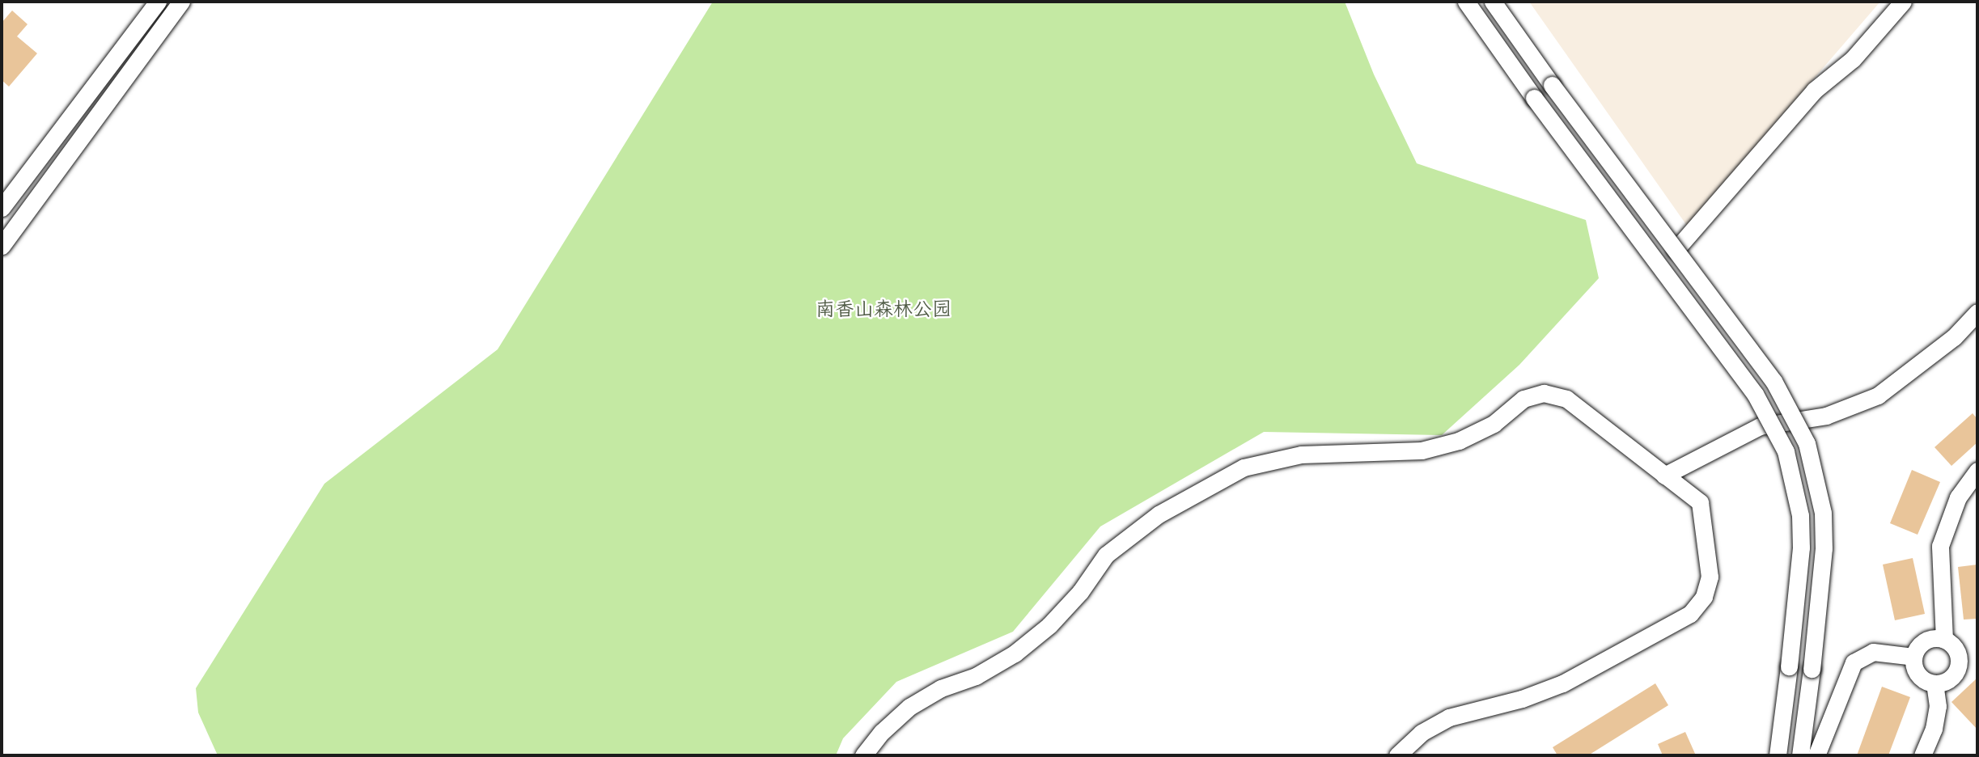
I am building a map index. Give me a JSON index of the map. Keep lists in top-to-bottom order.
{
  "parks": ["南香山森林公园"]
}
